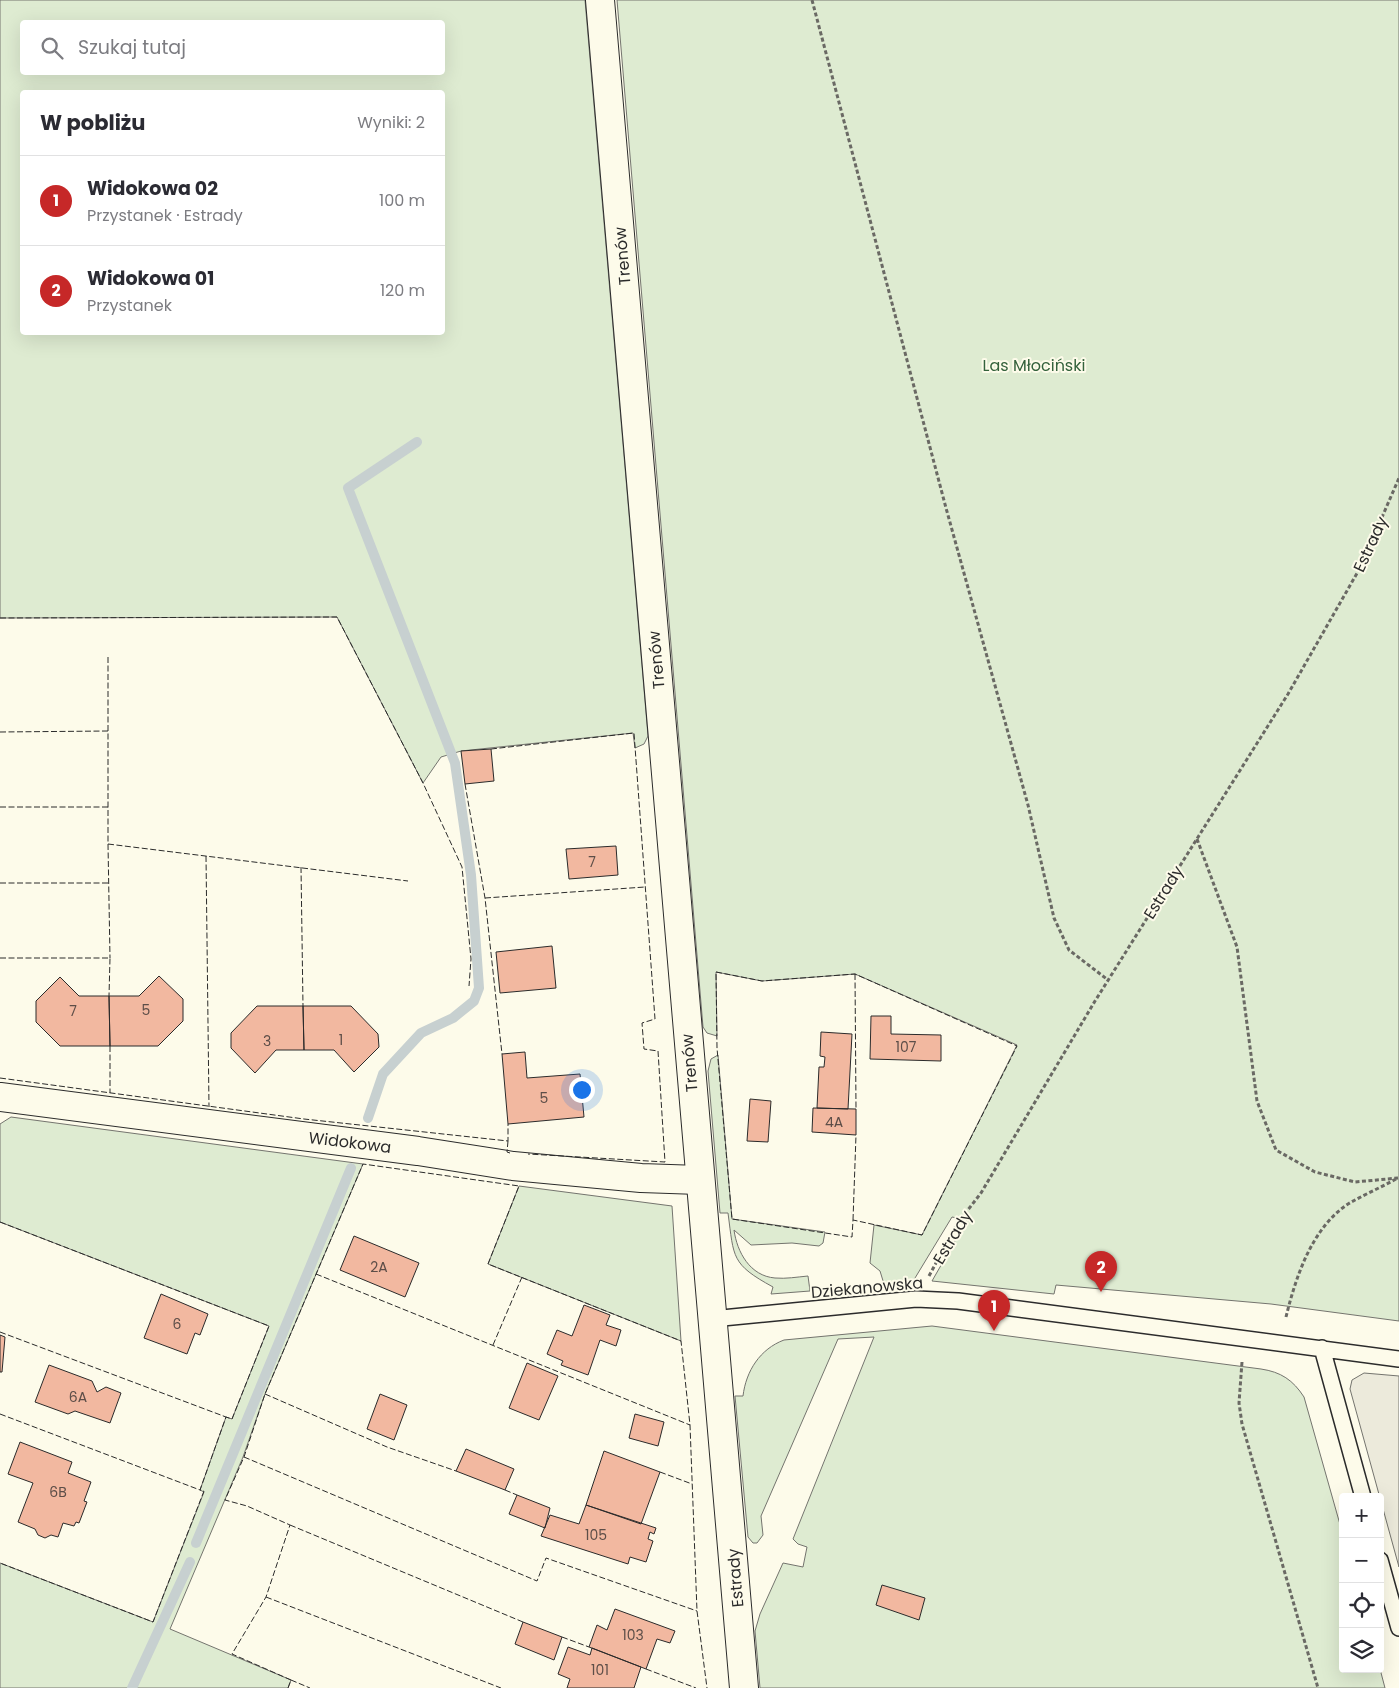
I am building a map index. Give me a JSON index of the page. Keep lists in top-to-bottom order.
{
  "streets": {
    "main road": ["Trenów", "Estrady", "Widokowa"],
    "lane": ["Dziekanowska"]
  },
  "crossings": [
    ["Trenów", "Estrady"],
    ["Trenów", "Widokowa"],
    ["Trenów", "Dziekanowska"],
    ["Estrady", "Dziekanowska"]
  ],
  "parks": ["Las Młociński"],
  "house_numbers": [
    "7",
    "5",
    "7",
    "1",
    "3",
    "107",
    "5",
    "4A",
    "2A",
    "6",
    "6A",
    "6B",
    "105",
    "103",
    "101"
  ],
  "page": {
    "search": "Szukaj tutaj",
    "heading": ["W pobliżu", "Wyniki: 2"],
    "list": [
      {
        "mark": "1",
        "name": "Widokowa 02",
        "note": "Przystanek · Estrady",
        "value": "100 m"
      },
      {
        "mark": "2",
        "name": "Widokowa 01",
        "note": "Przystanek",
        "value": "120 m"
      }
    ],
    "pins": ["2", "1"],
    "map_buttons": ["+", "−"]
  }
}
